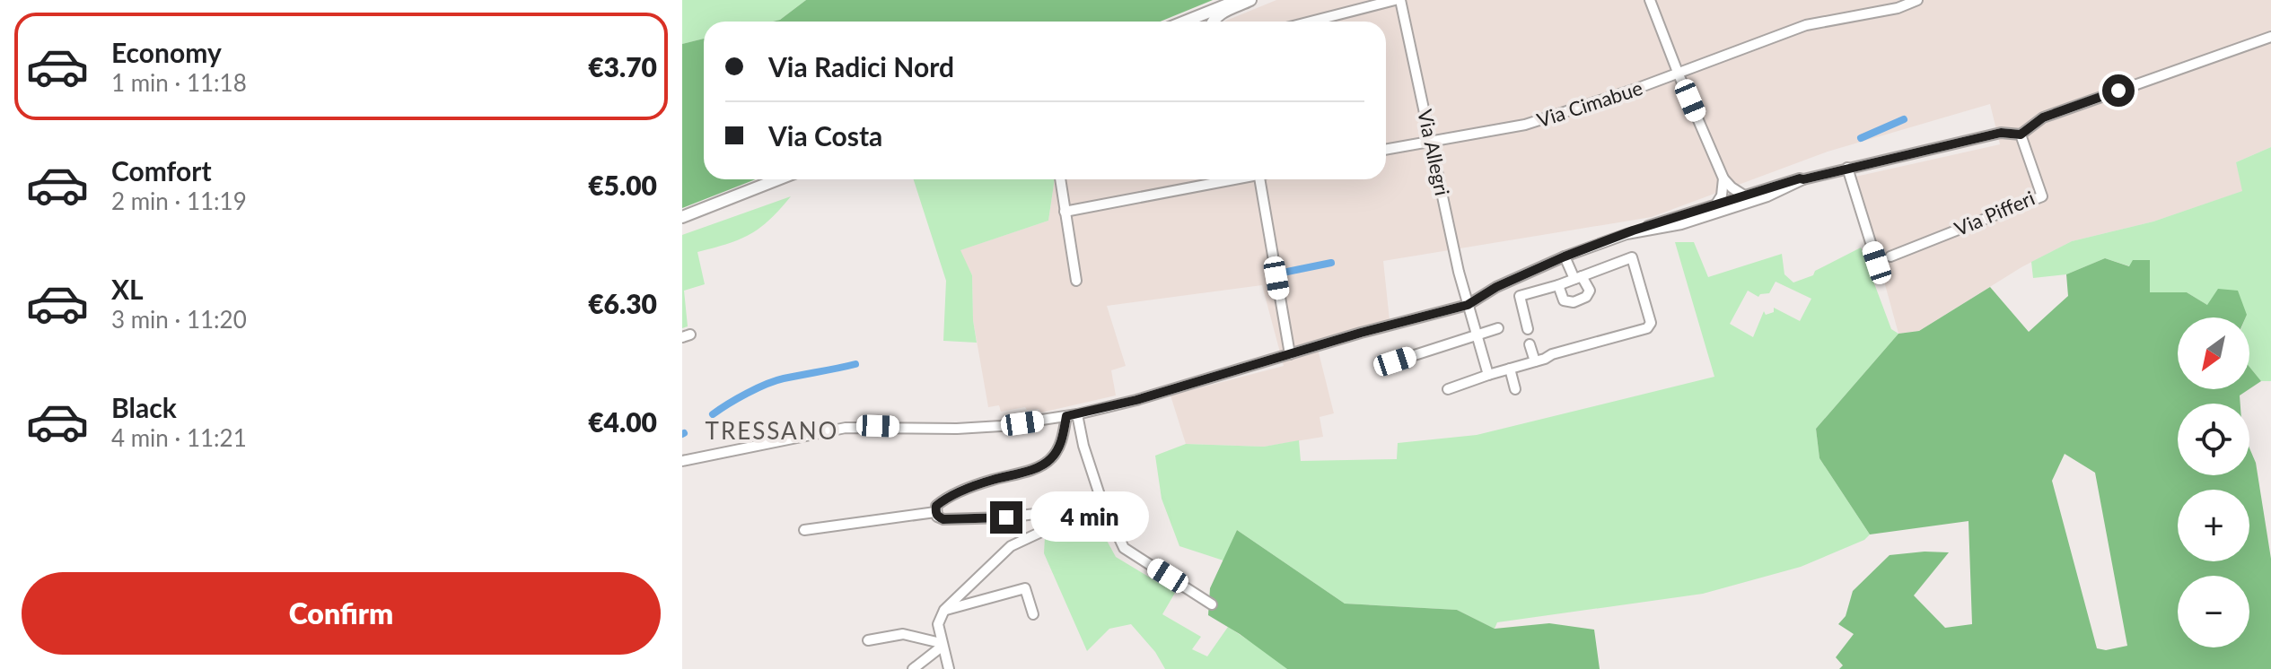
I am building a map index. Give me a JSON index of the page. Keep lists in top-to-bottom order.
{
  "streets": {
    "street": ["Via Cimabue", "Via Allegri", "Via Pifferi"]
  },
  "crossings": [
    ["Via Cimabue", "Via Allegri"]
  ],
  "districts": ["TRESSANO"],
  "north": "bottom left",
  "page": {
    "list": [
      {
        "name": "Economy",
        "note": "1 min · 11:18",
        "value": "€3.70"
      },
      {
        "name": "Comfort",
        "note": "2 min · 11:19",
        "value": "€5.00"
      },
      {
        "name": "XL",
        "note": "3 min · 11:20",
        "value": "€6.30"
      },
      {
        "name": "Black",
        "note": "4 min · 11:21",
        "value": "€4.00"
      }
    ],
    "banner": ["Via Radici Nord", "Via Costa"],
    "map_buttons": ["+", "−"],
    "bubble": "4 min",
    "buttons": "Confirm"
  }
}
